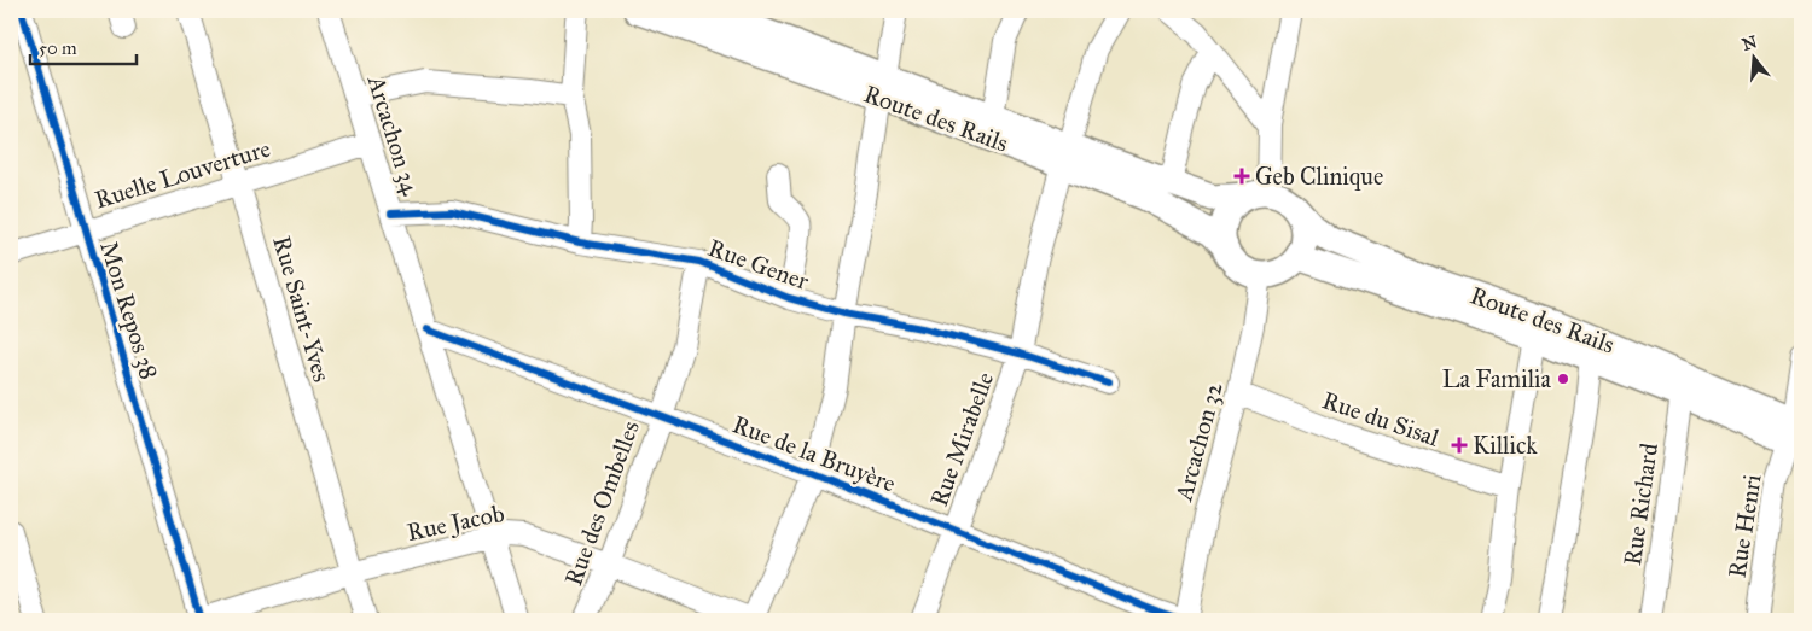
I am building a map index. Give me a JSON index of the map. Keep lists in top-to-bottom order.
{
  "streets": {
    "main road": ["Route des Rails"],
    "street": [
      "Arcachon 34",
      "Ruelle Louverture",
      "Rue Gener",
      "Rue Saint-Yves",
      "Mon Repos 38",
      "Rue du Sisal",
      "Rue Mirabelle",
      "Arcachon 32",
      "Rue de la Bruyère",
      "Rue des Ombelles",
      "Rue Richard",
      "Rue Jacob",
      "Rue Henri"
    ]
  },
  "crossings": [
    ["Route des Rails", "Rue Mirabelle"],
    ["Route des Rails", "Arcachon 32"],
    ["Route des Rails", "Rue Richard"],
    ["Route des Rails", "Rue Henri"],
    ["Arcachon 34", "Ruelle Louverture"],
    ["Arcachon 34", "Rue Gener"],
    ["Arcachon 34", "Rue de la Bruyère"],
    ["Arcachon 34", "Rue Jacob"],
    ["Ruelle Louverture", "Rue Saint-Yves"],
    ["Ruelle Louverture", "Mon Repos 38"],
    ["Rue Gener", "Rue Mirabelle"],
    ["Rue Gener", "Rue des Ombelles"],
    ["Rue Saint-Yves", "Rue Jacob"],
    ["Mon Repos 38", "Rue Jacob"],
    ["Rue du Sisal", "Arcachon 32"],
    ["Rue Mirabelle", "Rue de la Bruyère"],
    ["Arcachon 32", "Rue de la Bruyère"],
    ["Rue de la Bruyère", "Rue des Ombelles"],
    ["Rue des Ombelles", "Rue Jacob"]
  ],
  "places": {
    "health": ["Geb Clinique", "Killick"],
    "other": ["La Familia"]
  },
  "scale_bar": "50 m",
  "north": "top"
}
